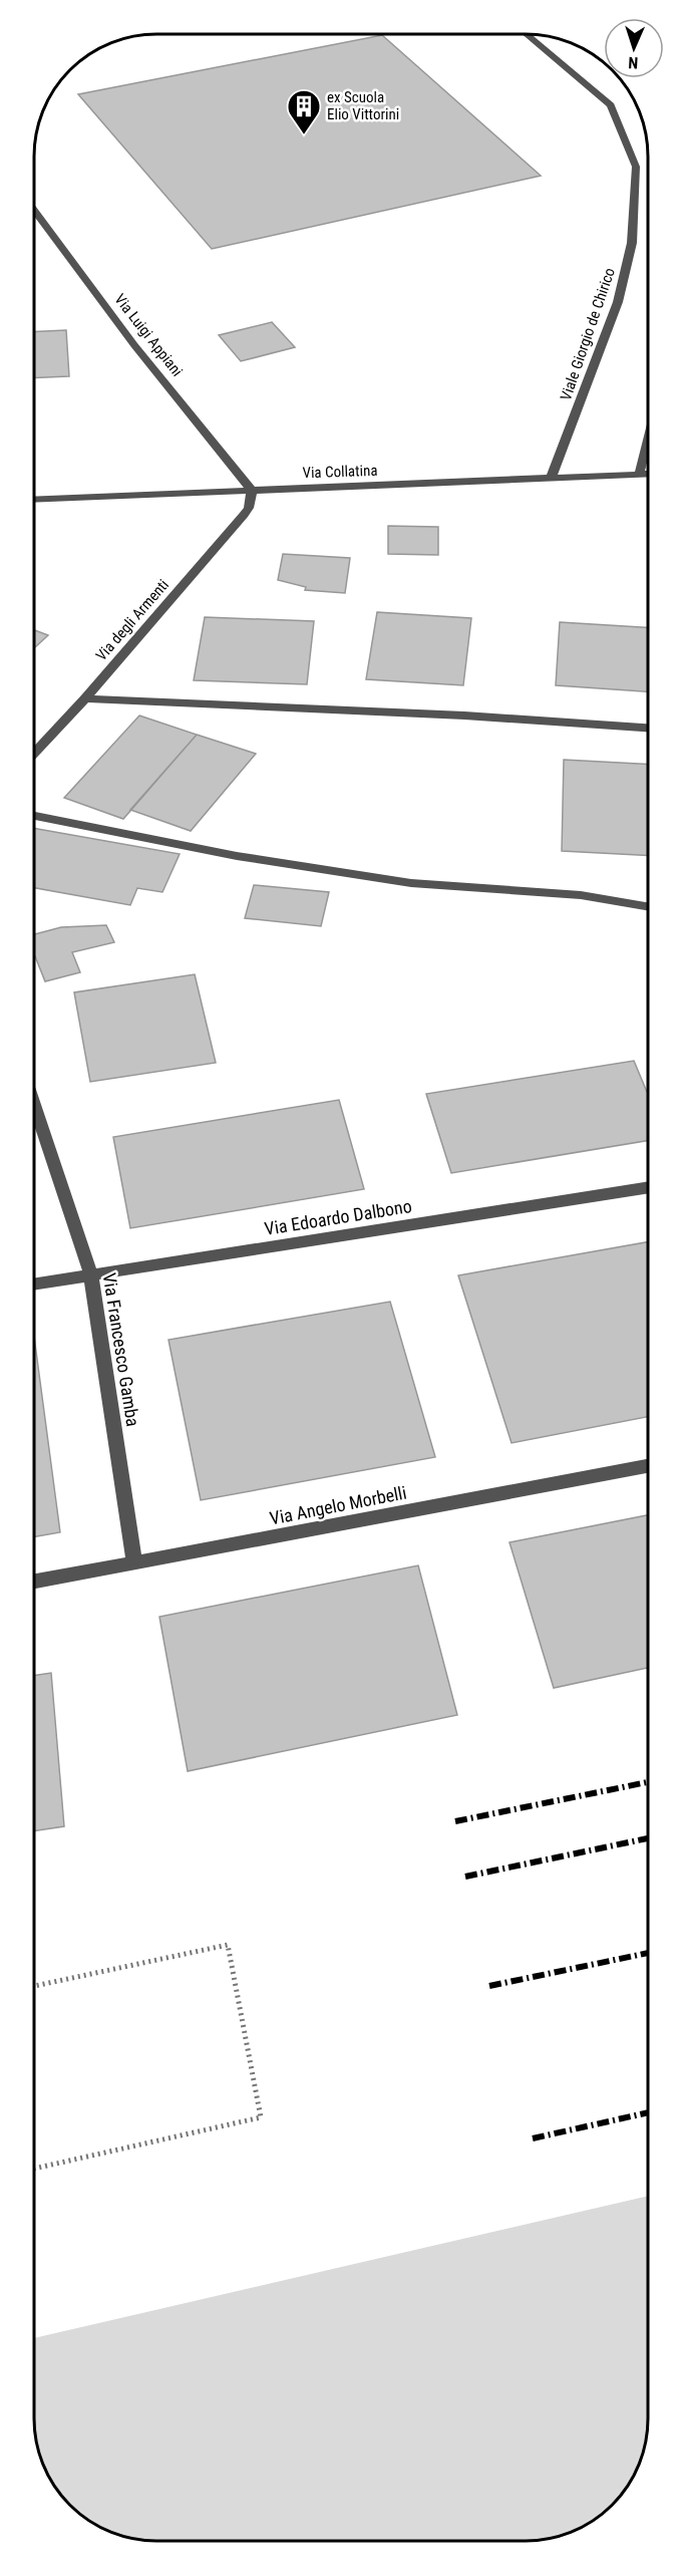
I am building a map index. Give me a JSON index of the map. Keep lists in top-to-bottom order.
{
  "streets": {
    "street": [
      "Viale Giorgio de Chirico",
      "Via Luigi Appiani",
      "Via Collatina",
      "Via degli Armenti",
      "Via Edoardo Dalbono",
      "Via Francesco Gamba",
      "Via Angelo Morbelli"
    ]
  },
  "crossings": [
    ["Viale Giorgio de Chirico", "Via Collatina"],
    ["Via Luigi Appiani", "Via Collatina"],
    ["Via Luigi Appiani", "Via degli Armenti"],
    ["Via Collatina", "Via degli Armenti"],
    ["Via Edoardo Dalbono", "Via Francesco Gamba"],
    ["Via Francesco Gamba", "Via Angelo Morbelli"]
  ],
  "places": {
    "building": ["ex Scuola Elio Vittorini"]
  },
  "north": "bottom"
}
